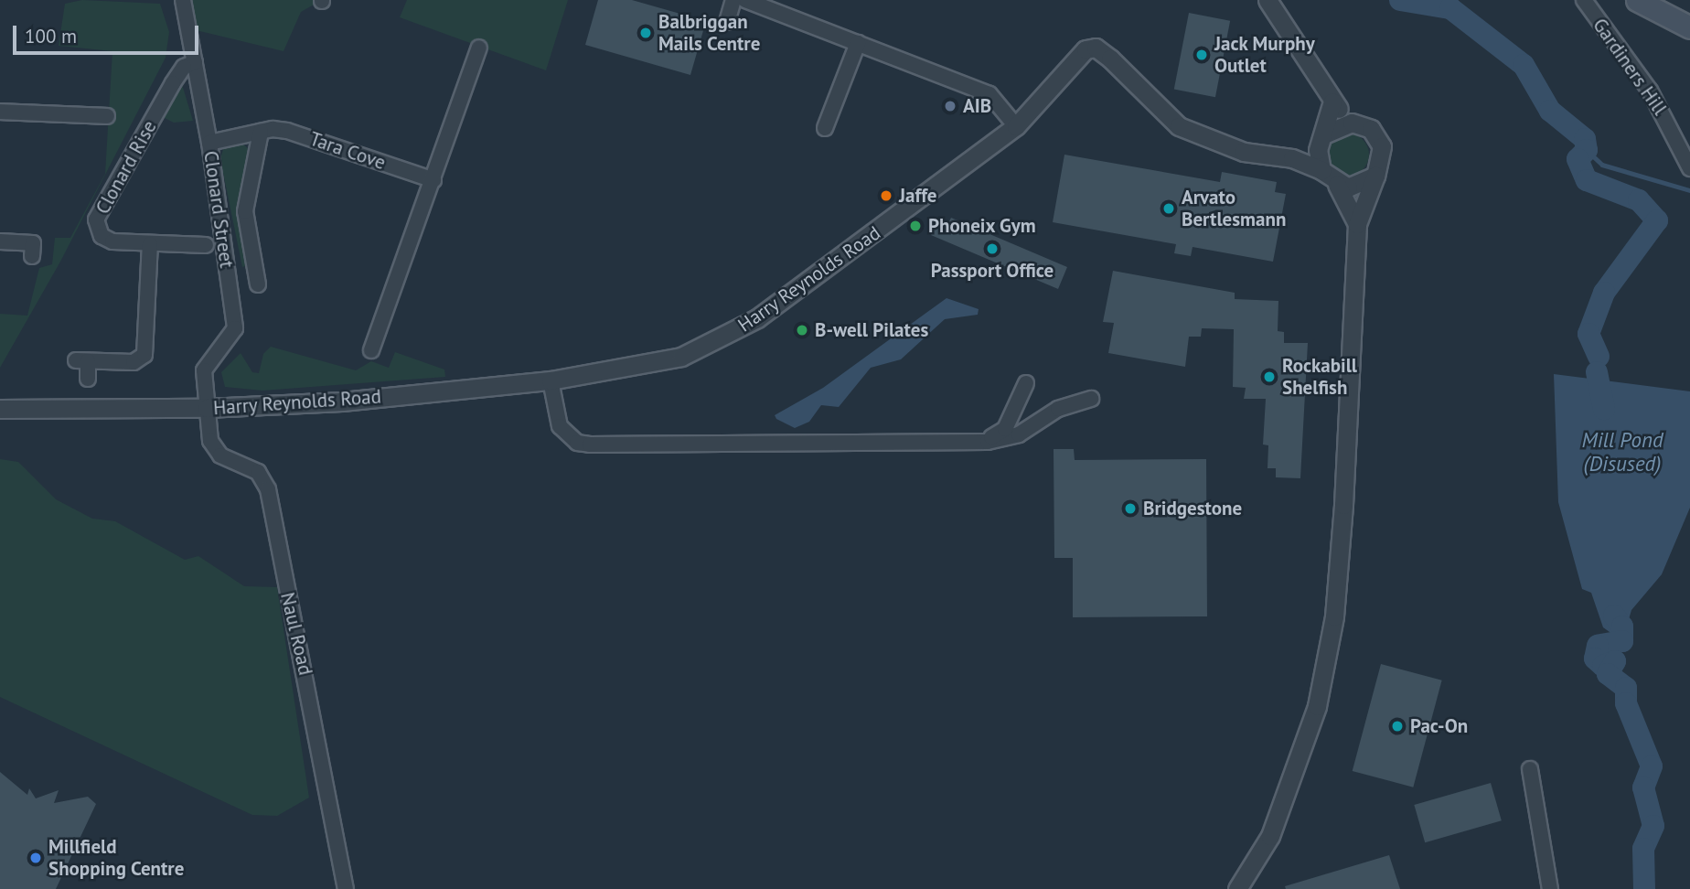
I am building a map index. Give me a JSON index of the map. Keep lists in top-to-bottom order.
{
  "streets": {
    "street": [
      "Gardiners Hill",
      "Tara Cove",
      "Clonard Rise",
      "Clonard Street",
      "Harry Reynolds Road",
      "Naul Road"
    ]
  },
  "crossings": [
    ["Tara Cove", "Clonard Street"],
    ["Clonard Rise", "Clonard Street"],
    ["Clonard Street", "Harry Reynolds Road"],
    ["Clonard Street", "Naul Road"],
    ["Harry Reynolds Road", "Naul Road"]
  ],
  "water": ["Mill Pond (Disused)"],
  "places": [
    "Balbriggan Mails Centre",
    "Jack Murphy Outlet",
    "AIB",
    "Jaffe",
    "Arvato Bertlesmann",
    "Phoneix Gym",
    "Passport Office",
    "B-well Pilates",
    "Rockabill Shelfish",
    "Bridgestone",
    "Pac-On",
    "Millfield Shopping Centre"
  ],
  "scale_bar": "100 m"
}
